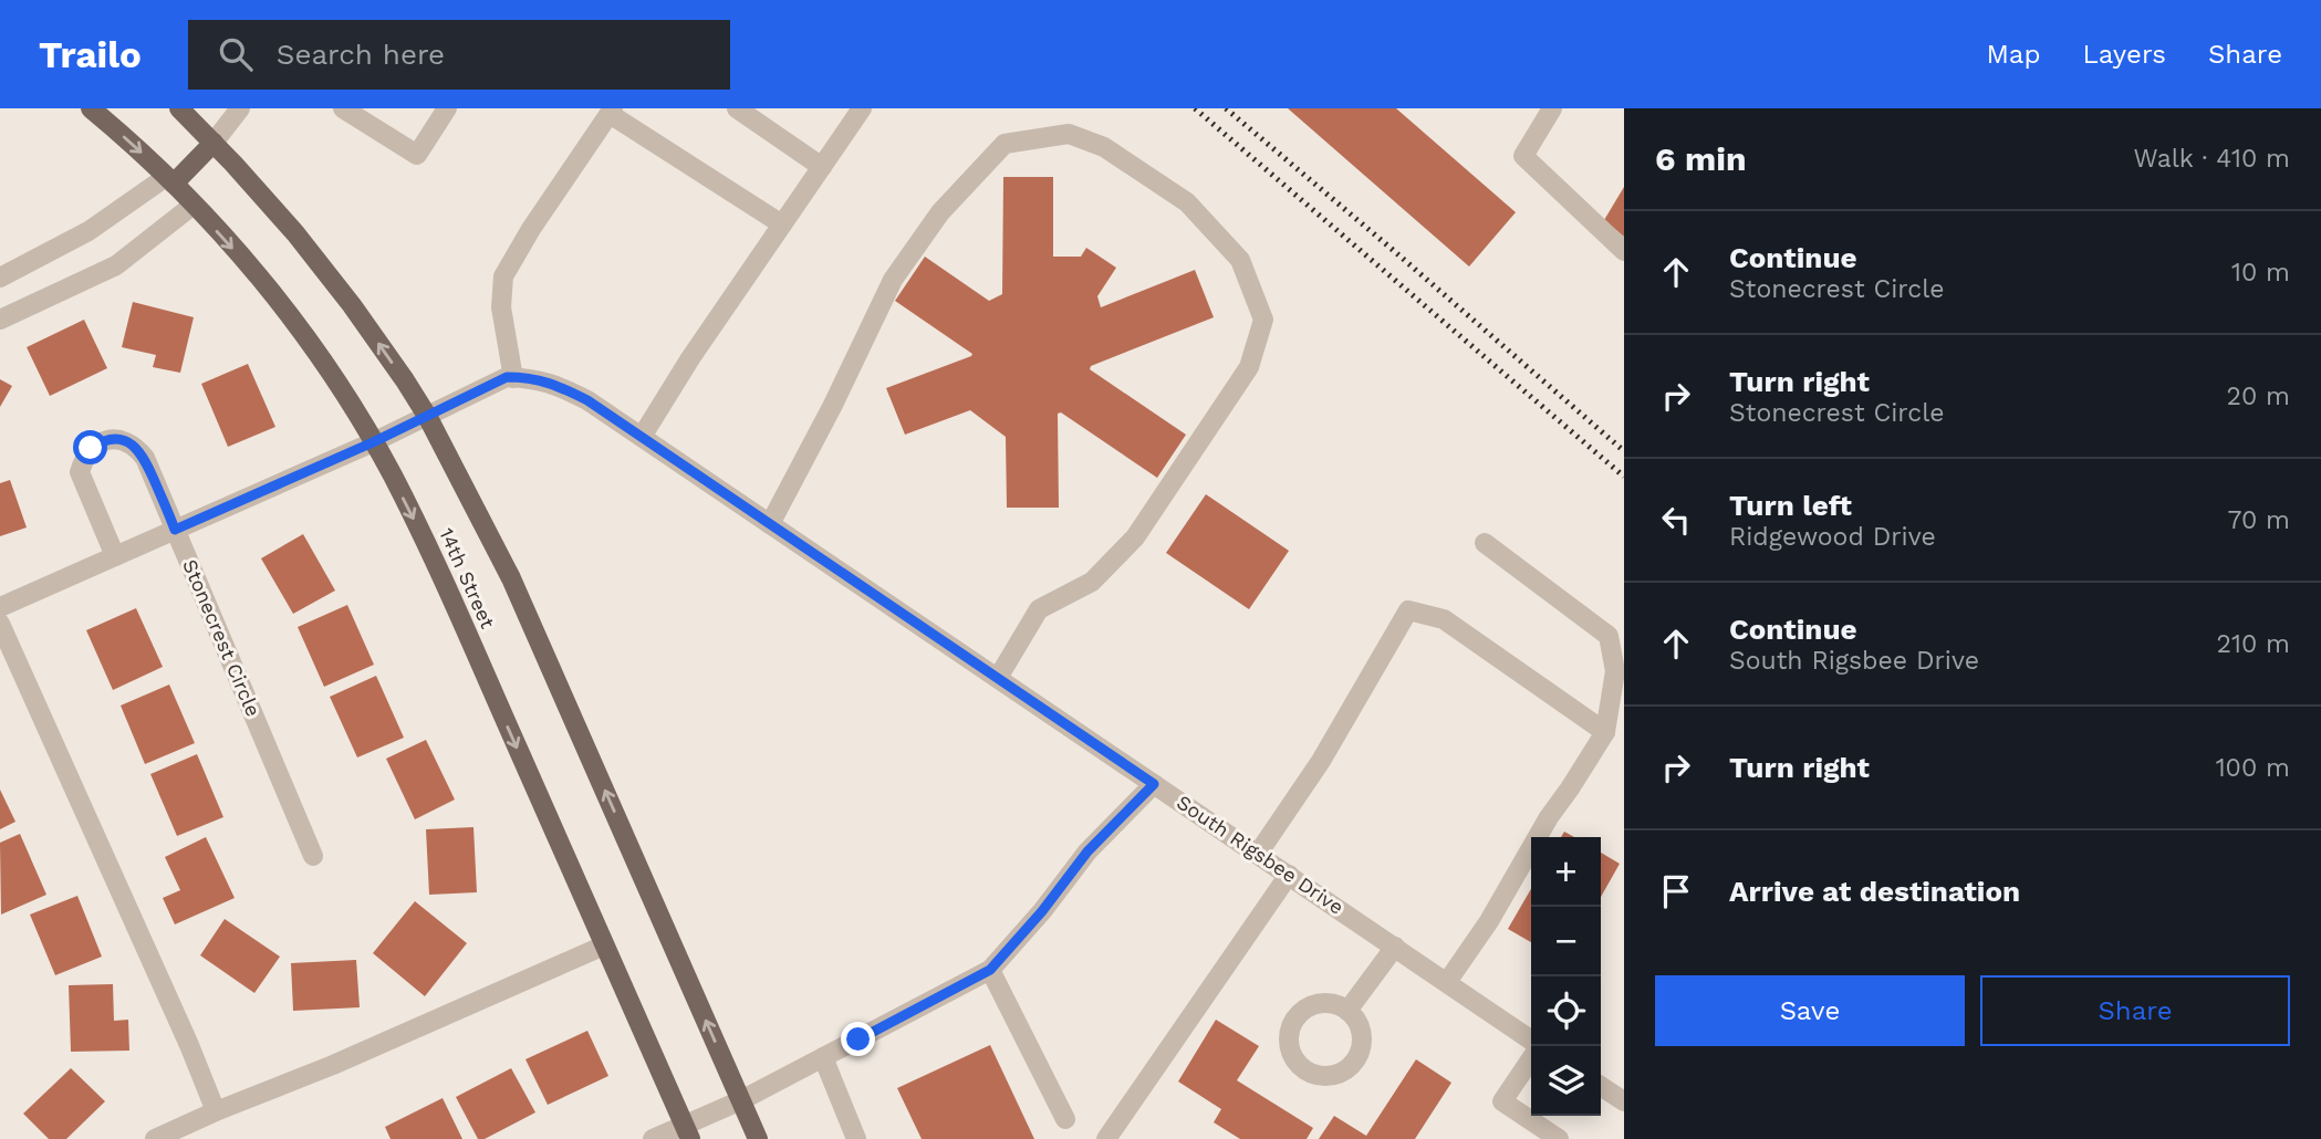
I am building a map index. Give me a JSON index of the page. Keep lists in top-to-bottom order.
{
  "streets": {
    "main road": ["14th Street"],
    "street": ["Stonecrest Circle", "South Rigsbee Drive"]
  },
  "crossings": [
    ["14th Street", "South Rigsbee Drive"],
    ["Stonecrest Circle", "South Rigsbee Drive"]
  ],
  "page": {
    "header": "Trailo",
    "search": "Search here",
    "nav": ["Map", "Layers", "Share"],
    "heading": ["6 min", "Walk · 410 m"],
    "list": [
      ["Continue", "Stonecrest Circle", "10 m"],
      ["Turn right", "Stonecrest Circle", "20 m"],
      ["Turn left", "Ridgewood Drive", "70 m"],
      ["Continue", "South Rigsbee Drive", "210 m"],
      ["Turn right", "100 m"],
      "Arrive at destination"
    ],
    "map_buttons": ["+", "−"],
    "buttons": ["Save", "Share"]
  }
}
